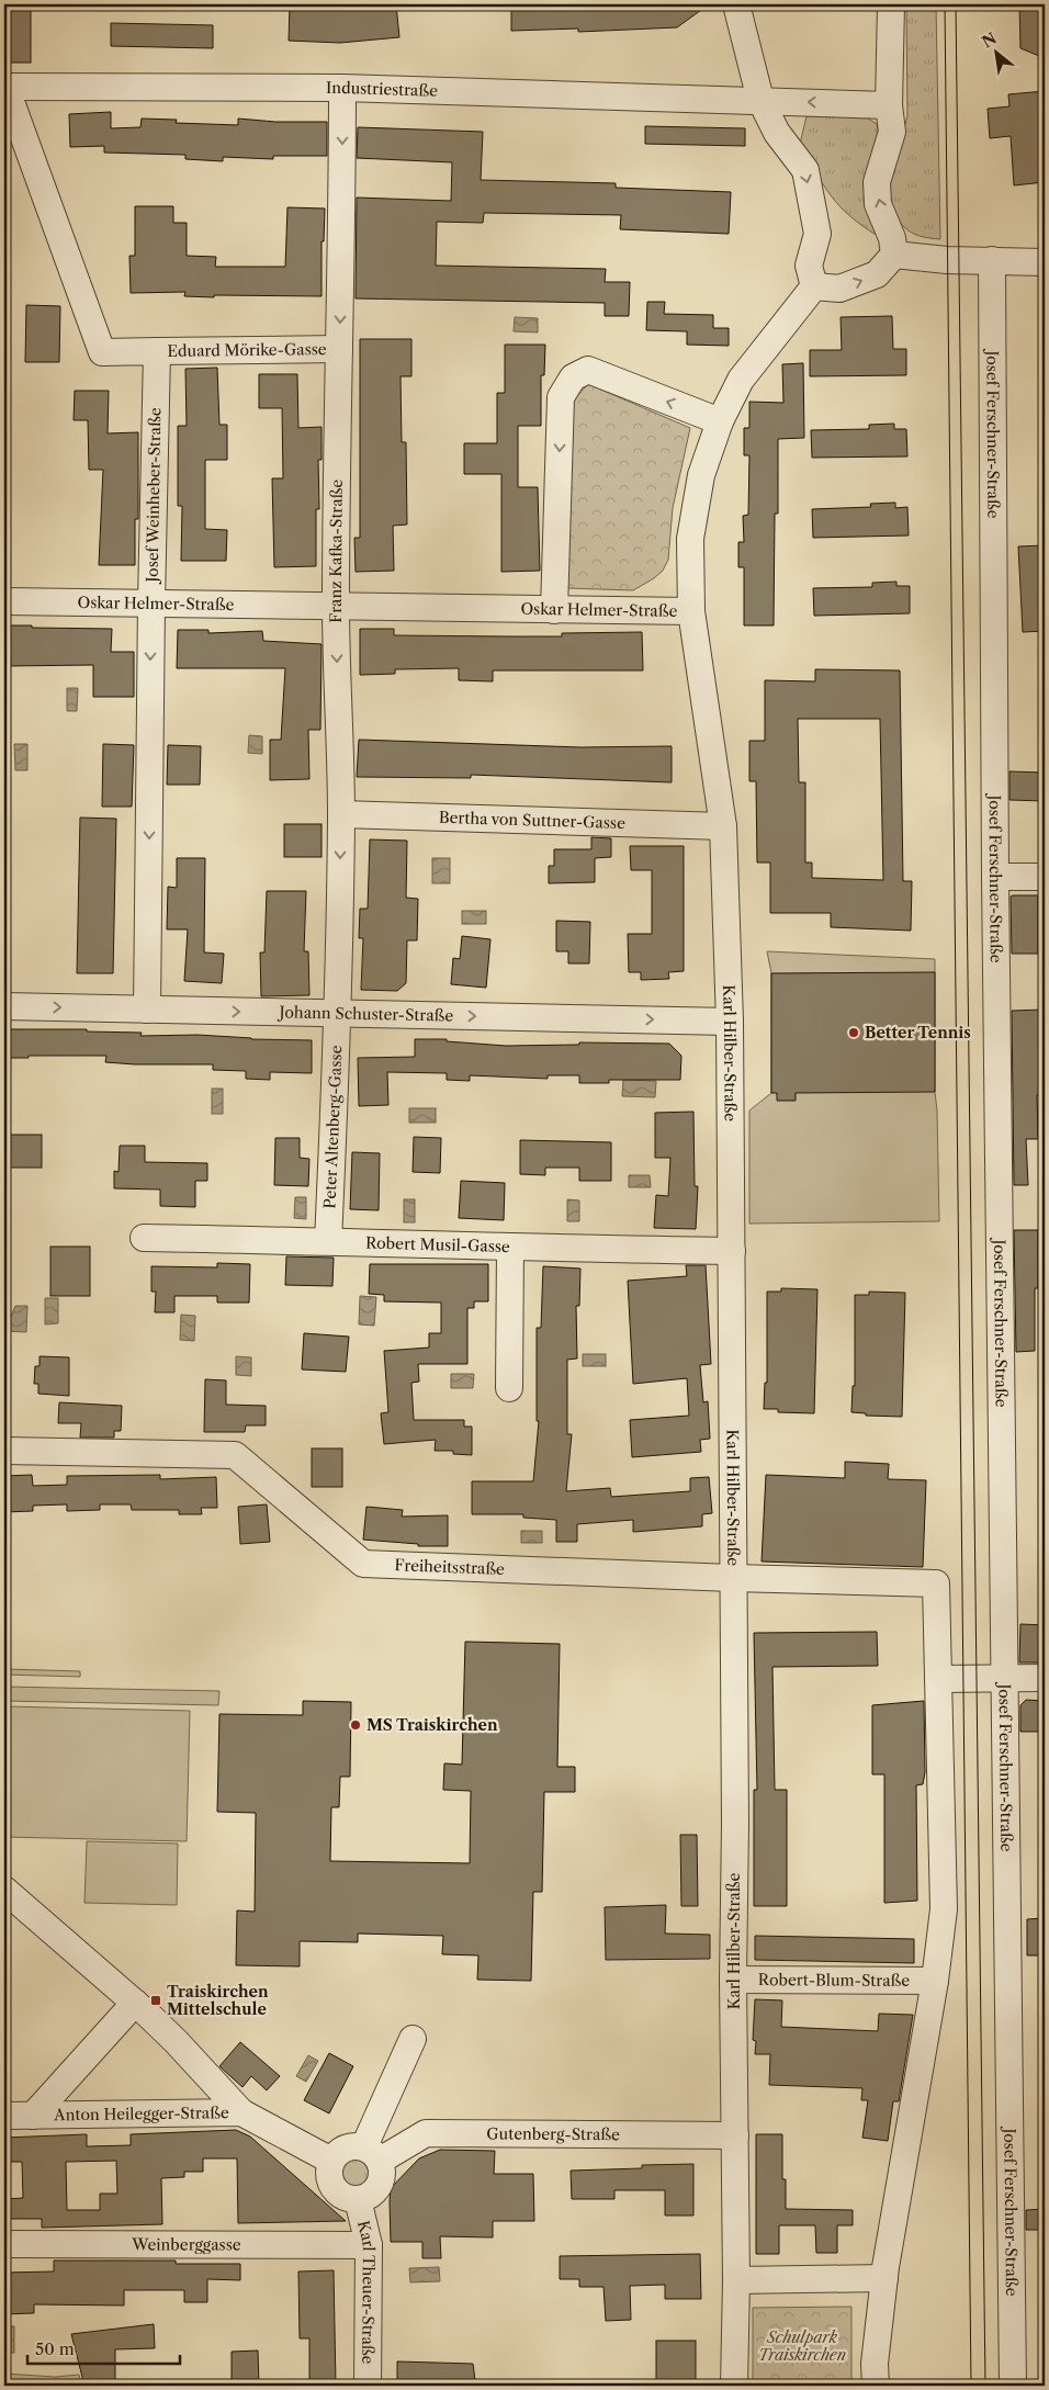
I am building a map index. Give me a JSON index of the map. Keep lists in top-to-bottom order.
{
  "streets": {
    "street": [
      "Industriestraße",
      "Eduard Mörike-Gasse",
      "Josef Ferschner-Straße",
      "Josef Weinheber-Straße",
      "Franz Kafka-Straße",
      "Oskar Helmer-Straße",
      "Bertha von Suttner-Gasse",
      "Johann Schuster-Straße",
      "Karl Hilber-Straße",
      "Peter Altenberg-Gasse",
      "Robert Musil-Gasse",
      "Freiheitsstraße",
      "Robert-Blum-Straße",
      "Anton Heilegger-Straße",
      "Gutenberg-Straße",
      "Weinberggasse",
      "Karl Theuer-Straße"
    ]
  },
  "crossings": [
    ["Industriestraße", "Franz Kafka-Straße"],
    ["Eduard Mörike-Gasse", "Josef Weinheber-Straße"],
    ["Eduard Mörike-Gasse", "Franz Kafka-Straße"],
    ["Josef Weinheber-Straße", "Oskar Helmer-Straße"],
    ["Josef Weinheber-Straße", "Johann Schuster-Straße"],
    ["Franz Kafka-Straße", "Oskar Helmer-Straße"],
    ["Franz Kafka-Straße", "Bertha von Suttner-Gasse"],
    ["Franz Kafka-Straße", "Johann Schuster-Straße"],
    ["Franz Kafka-Straße", "Peter Altenberg-Gasse"],
    ["Oskar Helmer-Straße", "Karl Hilber-Straße"],
    ["Bertha von Suttner-Gasse", "Karl Hilber-Straße"],
    ["Johann Schuster-Straße", "Karl Hilber-Straße"],
    ["Johann Schuster-Straße", "Peter Altenberg-Gasse"],
    ["Karl Hilber-Straße", "Robert Musil-Gasse"],
    ["Karl Hilber-Straße", "Freiheitsstraße"],
    ["Karl Hilber-Straße", "Robert-Blum-Straße"],
    ["Karl Hilber-Straße", "Gutenberg-Straße"],
    ["Peter Altenberg-Gasse", "Robert Musil-Gasse"],
    ["Anton Heilegger-Straße", "Gutenberg-Straße"],
    ["Anton Heilegger-Straße", "Karl Theuer-Straße"],
    ["Gutenberg-Straße", "Karl Theuer-Straße"],
    ["Weinberggasse", "Karl Theuer-Straße"]
  ],
  "one_way": ["Josef Weinheber-Straße", "Franz Kafka-Straße", "Johann Schuster-Straße"],
  "parks": ["Schulpark Traiskirchen"],
  "places": {
    "other": ["Better Tennis", "MS Traiskirchen"],
    "transit": ["Traiskirchen Mittelschule"]
  },
  "scale_bar": "50 m",
  "north": "top left"
}
